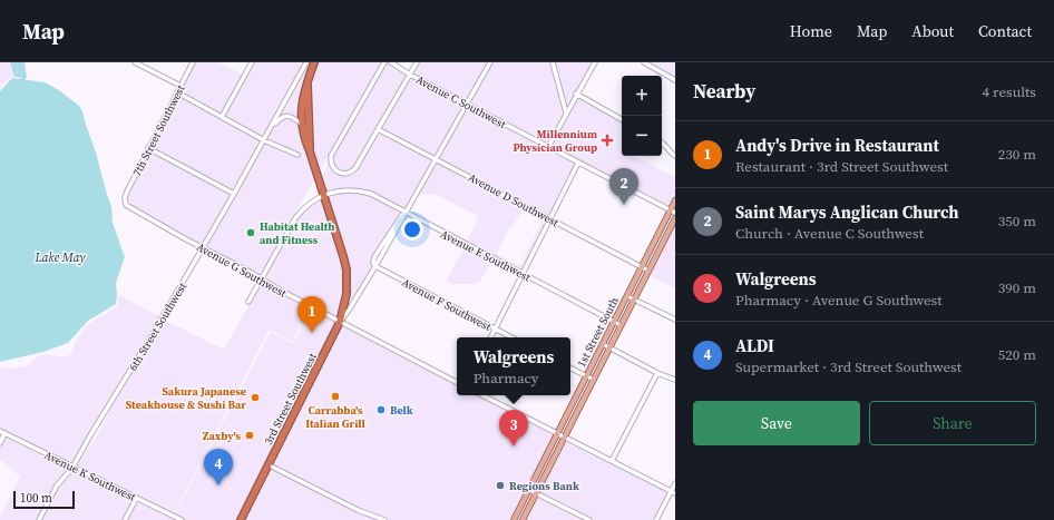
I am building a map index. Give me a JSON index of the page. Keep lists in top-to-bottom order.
{
  "streets": {
    "highway": ["3rd Street Southwest"],
    "main road": ["1st Street South"],
    "street": [
      "Avenue C Southwest",
      "7th Street Southwest",
      "Avenue D Southwest",
      "Avenue E Southwest",
      "Avenue G Southwest",
      "Avenue F Southwest",
      "6th Street Southwest",
      "Avenue K Southwest"
    ]
  },
  "crossings": [
    ["Avenue C Southwest", "1st Street South"],
    ["Avenue C Southwest", "3rd Street Southwest"],
    ["7th Street Southwest", "Avenue G Southwest"],
    ["Avenue D Southwest", "1st Street South"],
    ["Avenue D Southwest", "3rd Street Southwest"],
    ["Avenue E Southwest", "1st Street South"],
    ["Avenue E Southwest", "3rd Street Southwest"],
    ["Avenue G Southwest", "6th Street Southwest"],
    ["Avenue G Southwest", "3rd Street Southwest"],
    ["Avenue F Southwest", "3rd Street Southwest"],
    ["6th Street Southwest", "Avenue K Southwest"]
  ],
  "water": ["Lake May"],
  "places": {
    "health": ["Millennium Physician Group"],
    "other": [
      "Habitat Health and Fitness",
      "Carrabba's Italian Grill",
      "Sakura Japanese Steakhouse & Sushi Bar",
      "Belk",
      "Zaxby's",
      "Regions Bank"
    ]
  },
  "scale_bar": "100 m",
  "page": {
    "header": "Map",
    "nav": [
      "Home",
      "Map",
      "About",
      "Contact"
    ],
    "heading": ["Nearby", "4 results"],
    "map_buttons": ["+", "−"],
    "list": [
      {
        "mark": "1",
        "name": "Andy's Drive in Restaurant",
        "note": "Restaurant · 3rd Street Southwest",
        "value": "230 m"
      },
      {
        "mark": "2",
        "name": "Saint Marys Anglican Church",
        "note": "Church · Avenue C Southwest",
        "value": "350 m"
      },
      {
        "mark": "3",
        "name": "Walgreens",
        "note": "Pharmacy · Avenue G Southwest",
        "value": "390 m"
      },
      {
        "mark": "4",
        "name": "ALDI",
        "note": "Supermarket · 3rd Street Southwest",
        "value": "520 m"
      }
    ],
    "pins": [
      "2",
      "1",
      "3",
      "4"
    ],
    "popup": ["Walgreens", "Pharmacy"],
    "buttons": ["Save", "Share"],
    "scale": "100 m"
  }
}
